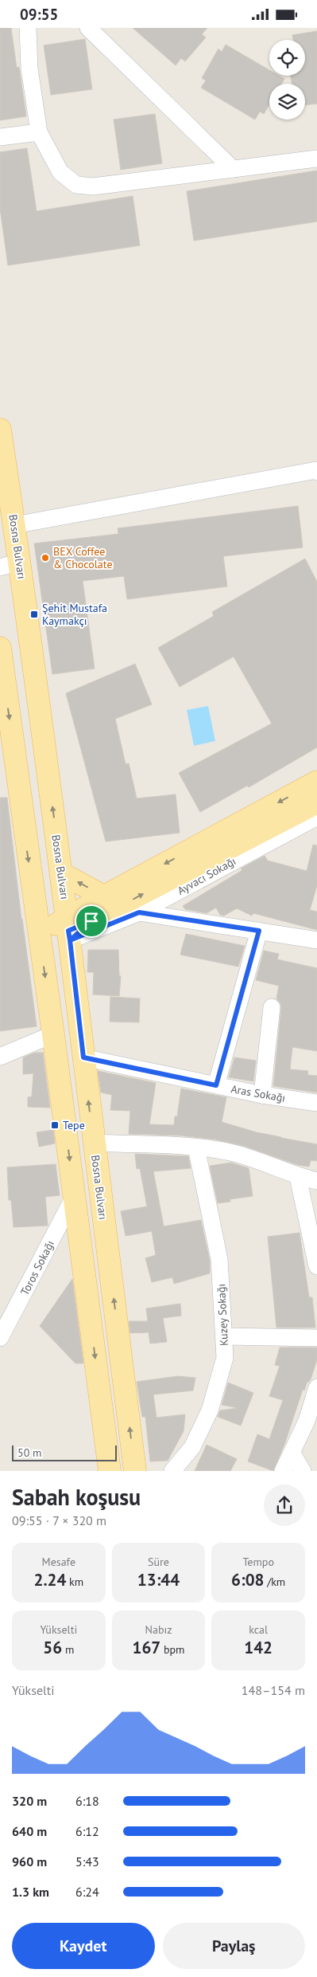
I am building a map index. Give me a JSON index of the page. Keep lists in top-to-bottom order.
{
  "streets": {
    "main road": ["Bosna Bulvarı"],
    "street": [
      "Ayvacı Sokağı",
      "Aras Sokağı",
      "Toros Sokağı",
      "Kuzey Sokağı"
    ]
  },
  "crossings": [
    ["Bosna Bulvarı", "Aras Sokağı"]
  ],
  "places": {
    "other": ["BEX Coffee & Chocolate"],
    "transit": ["Şehit Mustafa Kaymakçı", "Tepe"]
  },
  "scale_bar": "50 m",
  "page": {
    "status": "09:55",
    "scale": "50 m",
    "heading": ["Sabah koşusu", "09:55 · 7 × 320 m"],
    "stats": [
      ["Mesafe", "2.24 km"],
      ["Süre", "13:44"],
      ["Tempo", "6:08 /km"],
      ["Yükselti", "56 m"],
      ["Nabız", "167 bpm"],
      ["kcal", "142"]
    ],
    "chart": ["Yükselti", "148–154 m"],
    "list": [
      {
        "name": "320 m",
        "note": "6:18"
      },
      {
        "name": "640 m",
        "note": "6:12"
      },
      {
        "name": "960 m",
        "note": "5:43"
      },
      {
        "name": "1.3 km",
        "note": "6:24"
      }
    ],
    "buttons": ["Kaydet", "Paylaş"]
  }
}
